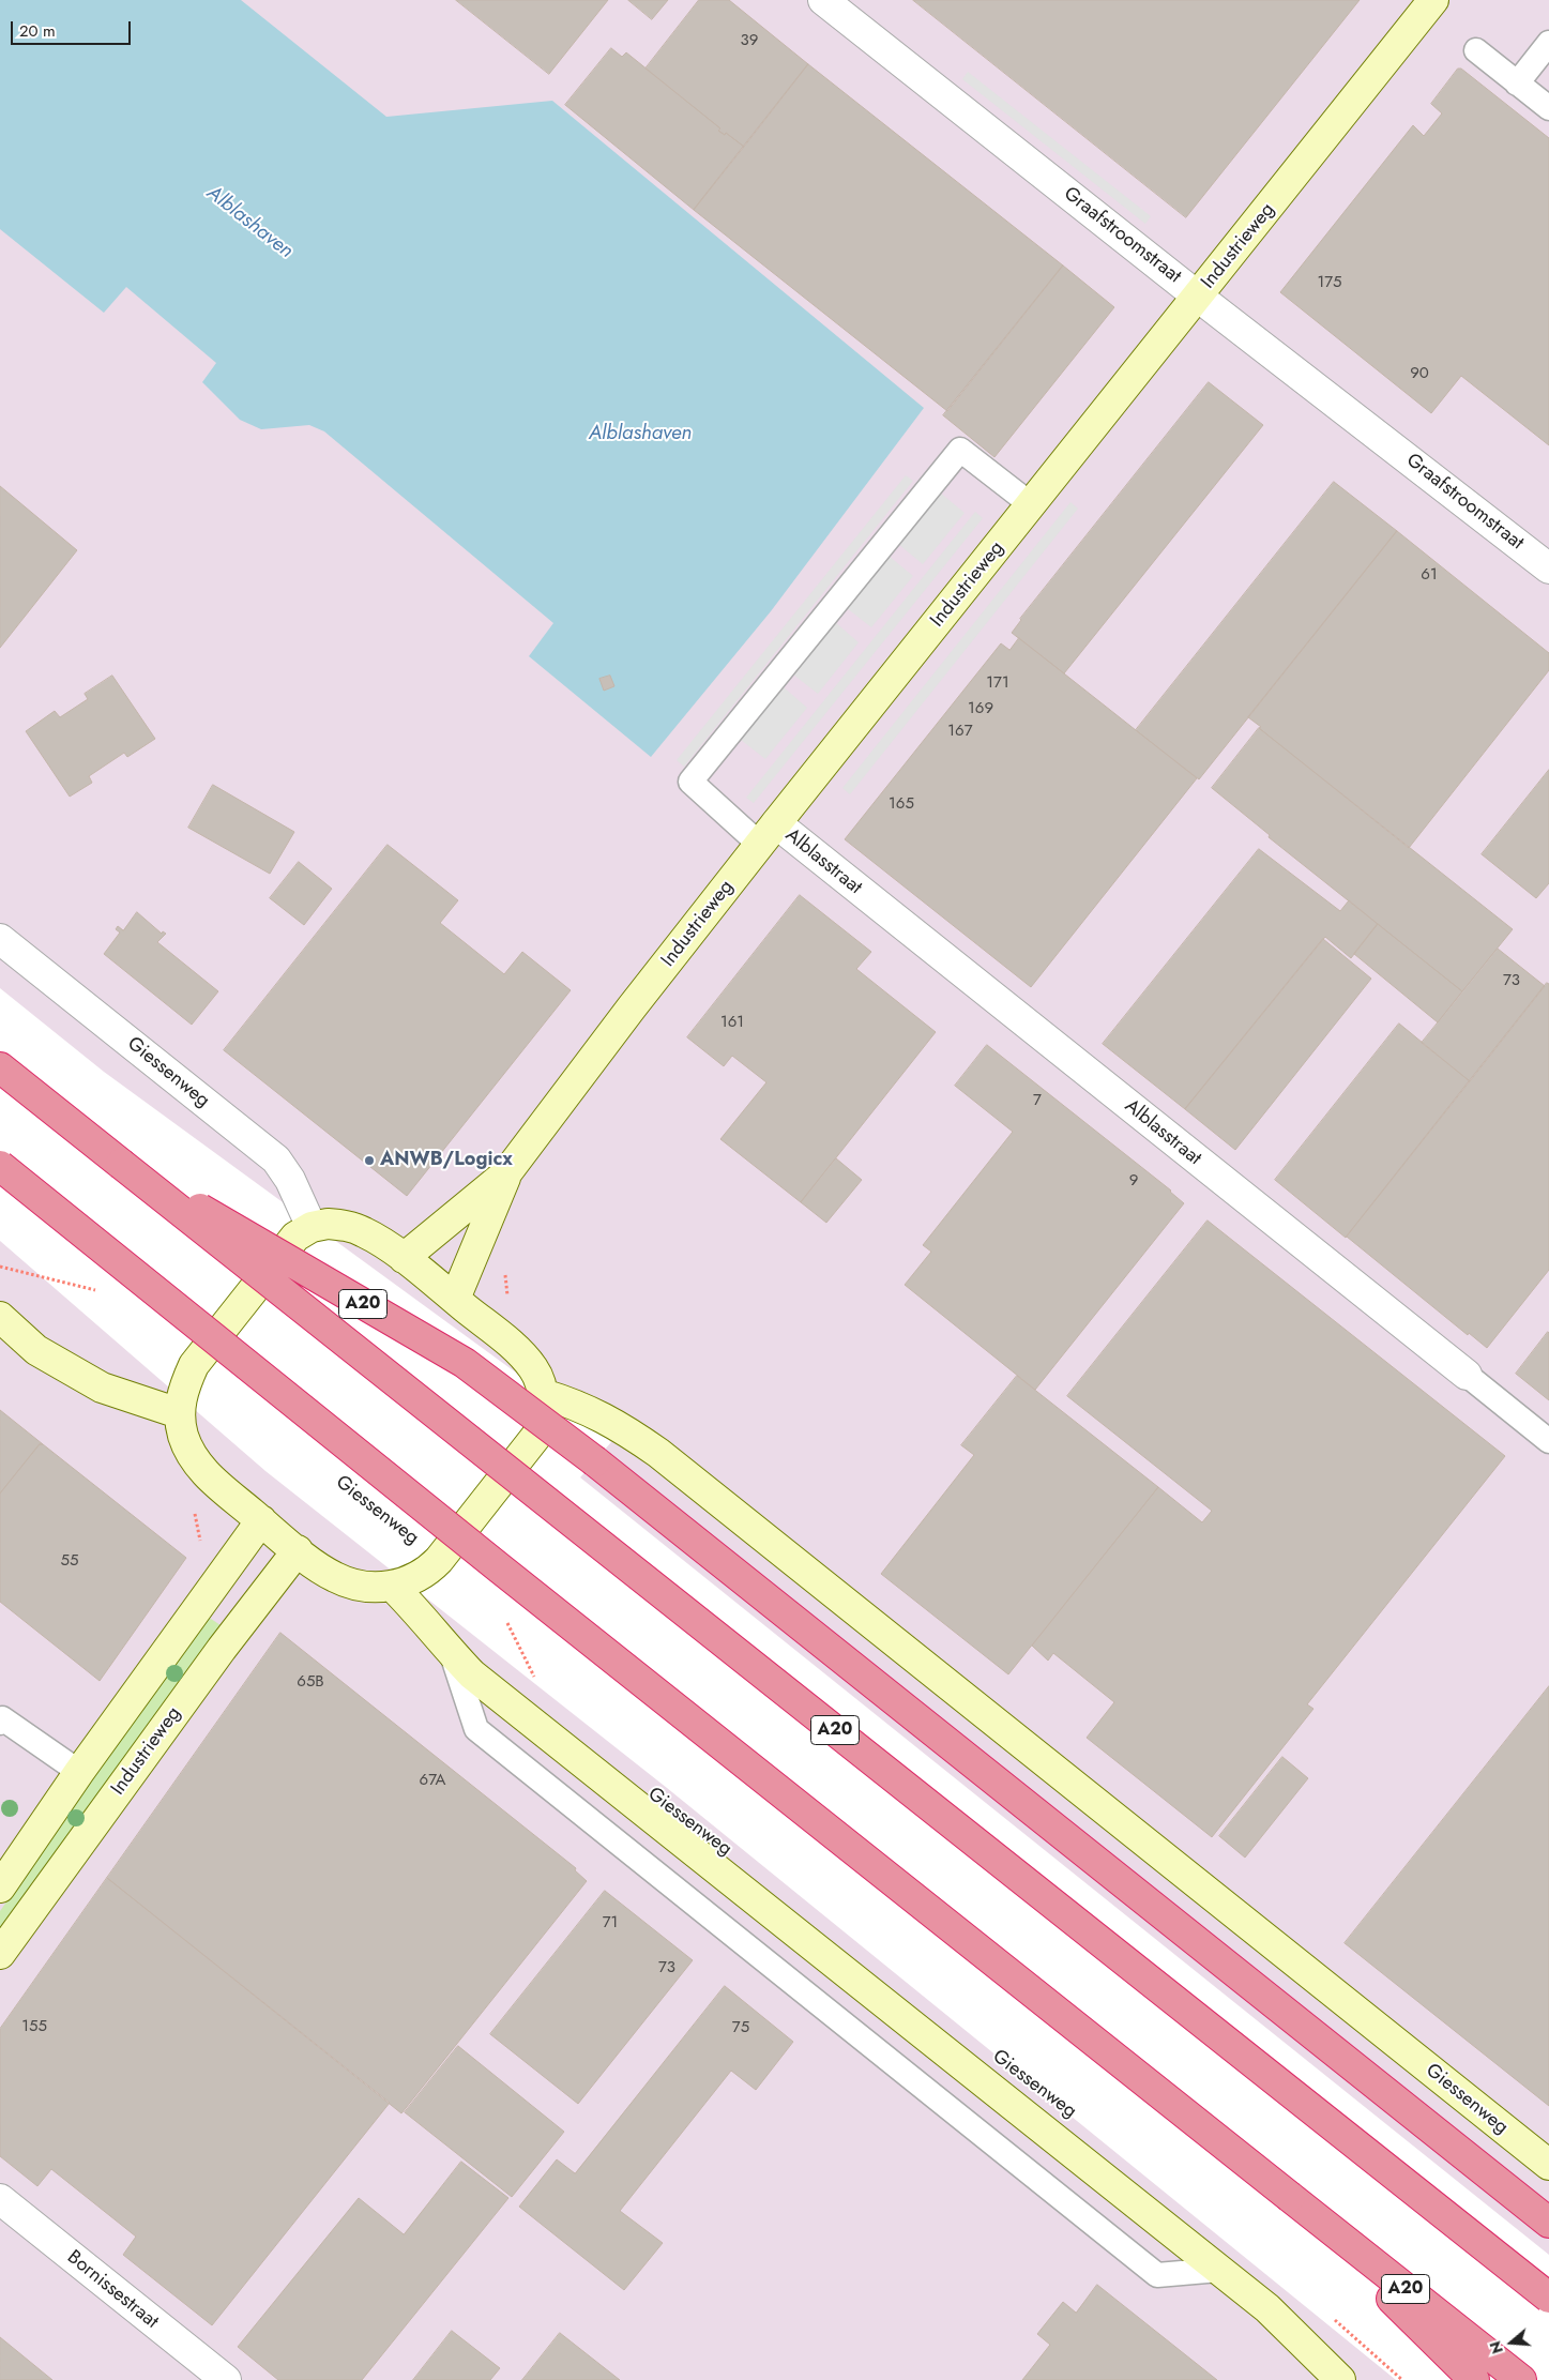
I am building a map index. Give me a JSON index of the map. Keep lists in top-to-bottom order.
{
  "streets": {
    "highway": ["A20"],
    "street": [
      "Graafstroomstraat",
      "Industrieweg",
      "Alblasstraat",
      "Giessenweg",
      "Bornissestraat"
    ]
  },
  "crossings": [
    ["Graafstroomstraat", "Industrieweg"],
    ["Industrieweg", "Alblasstraat"]
  ],
  "water": ["Alblashaven"],
  "places": ["ANWB/Logicx"],
  "house_numbers": [
    "39",
    "175",
    "90",
    "61",
    "171",
    "169",
    "167",
    "165",
    "73",
    "161",
    "7",
    "9",
    "55",
    "65B",
    "67A",
    "71",
    "73",
    "155",
    "75"
  ],
  "scale_bar": "20 m",
  "north": "left"
}
